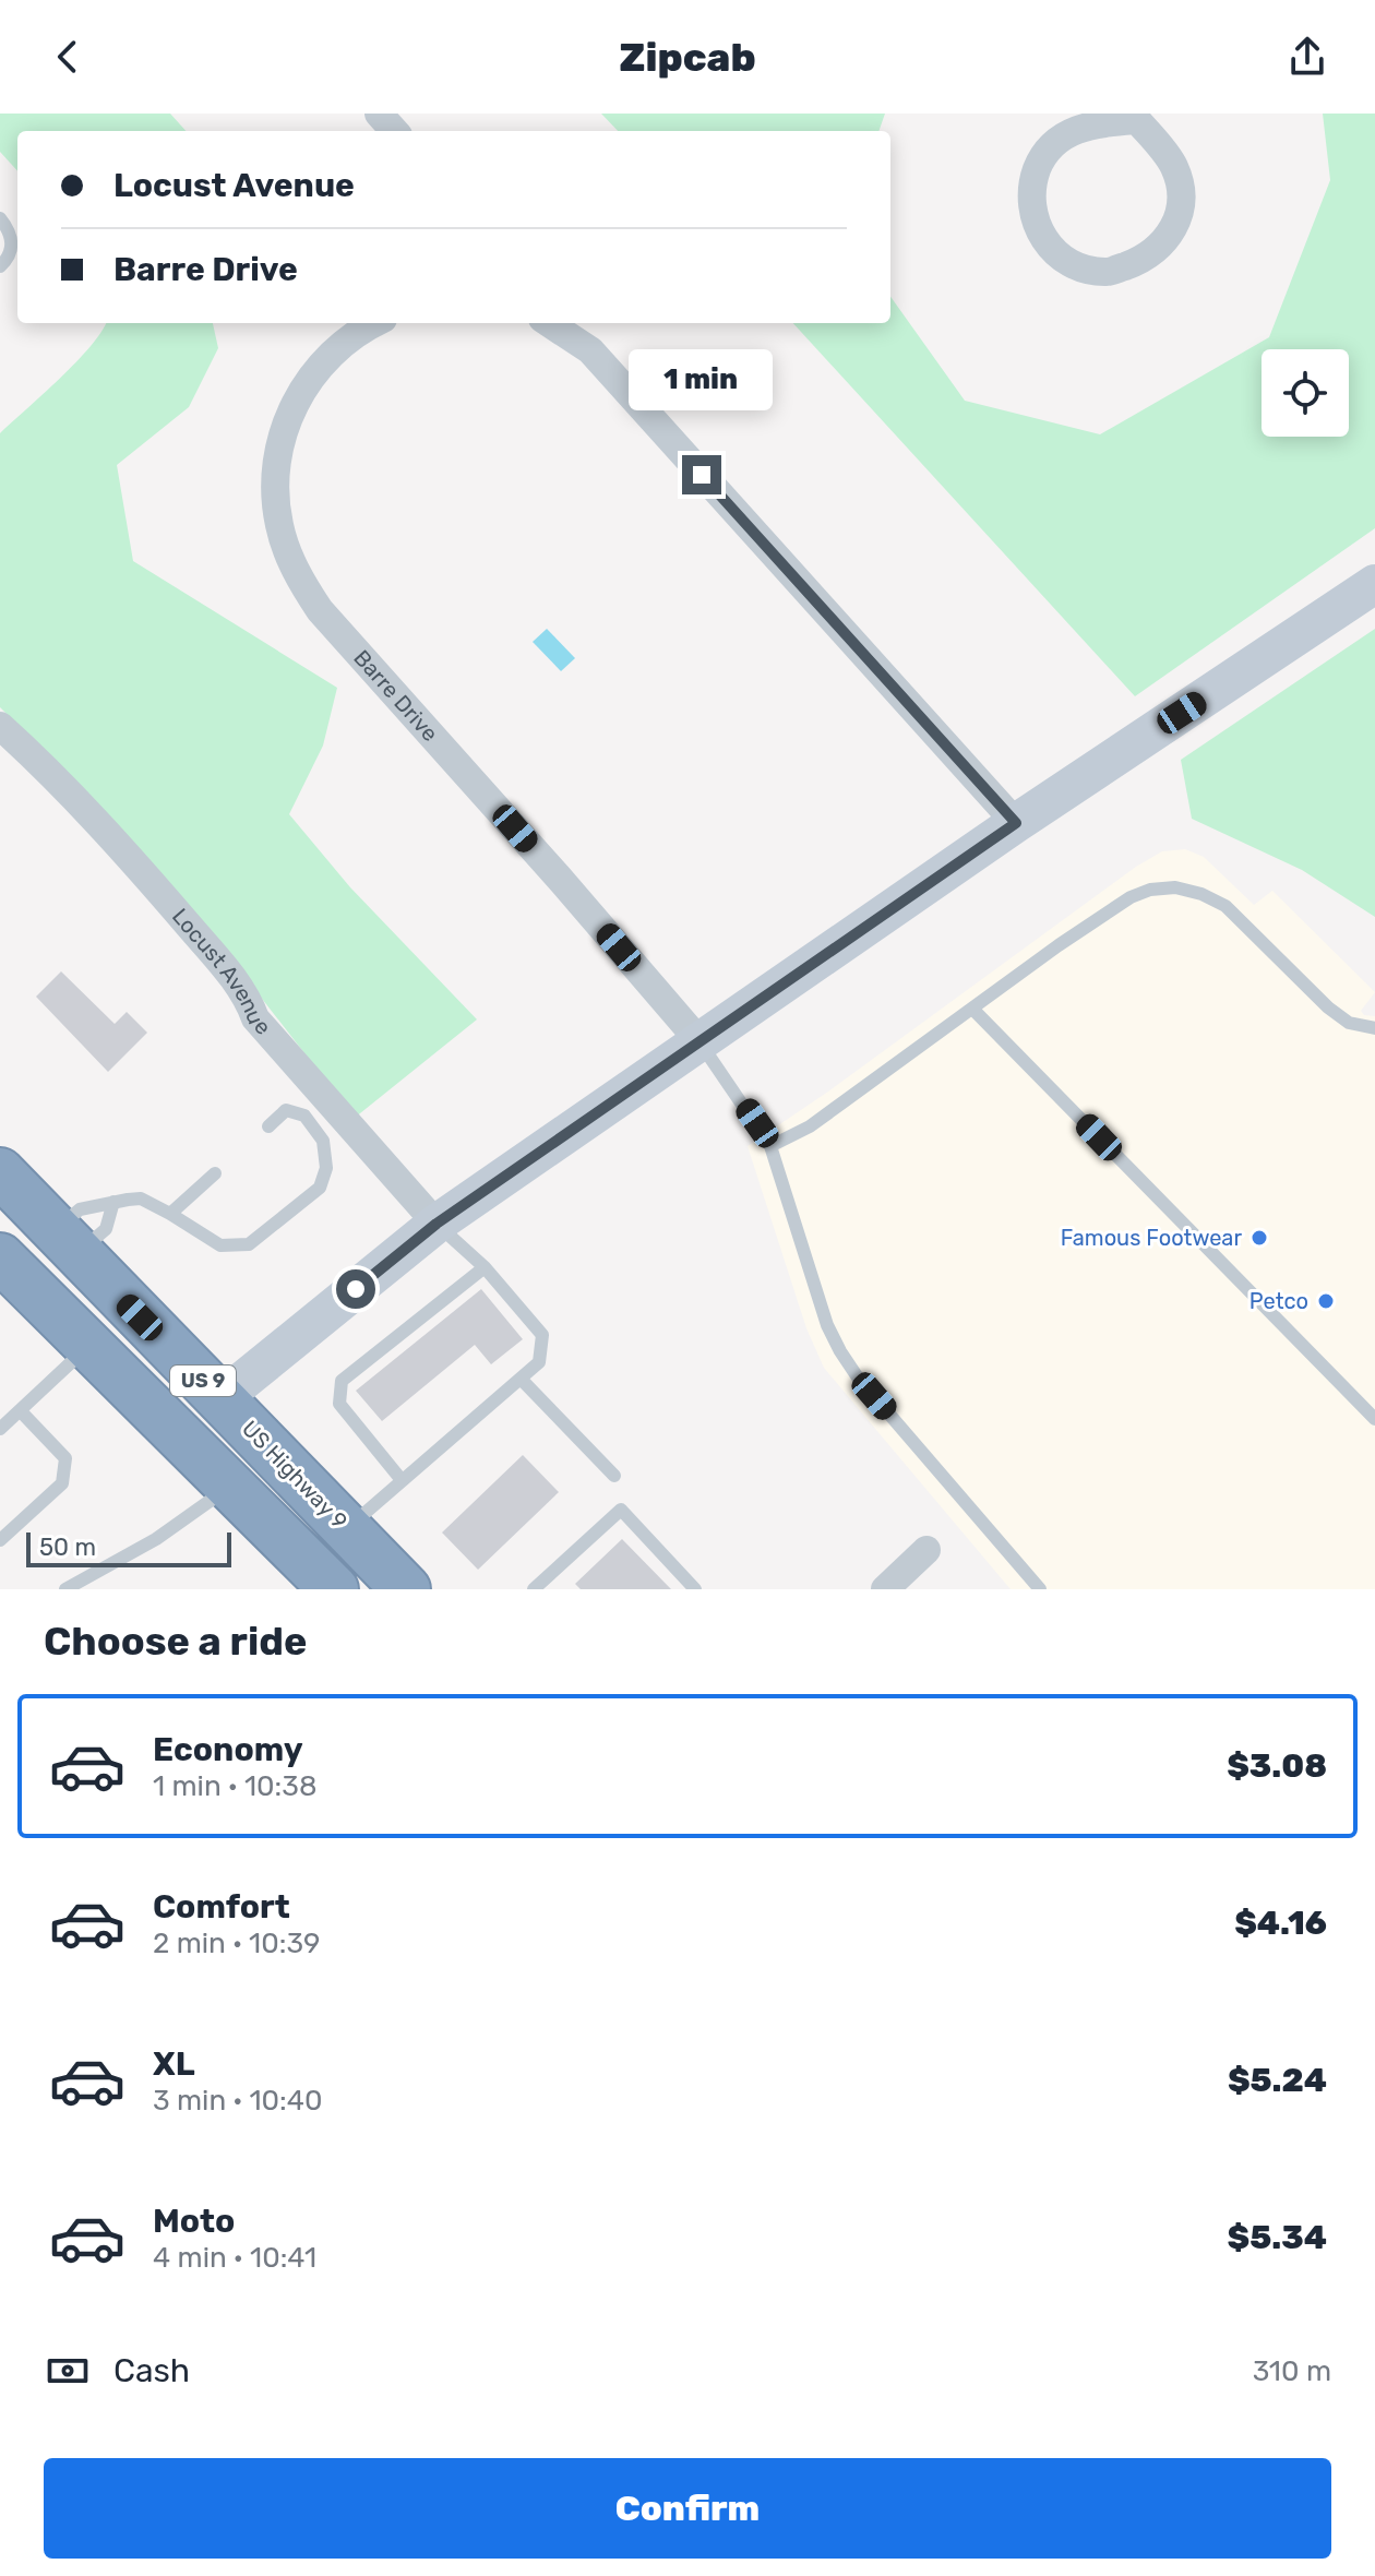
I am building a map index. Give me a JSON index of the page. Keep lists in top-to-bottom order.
{
  "streets": {
    "highway": ["US 9", "US Highway 9"],
    "street": ["Barre Drive", "Locust Avenue"]
  },
  "places": ["Famous Footwear", "Petco"],
  "scale_bar": "50 m",
  "page": {
    "header": "Zipcab",
    "banner": ["Locust Avenue", "Barre Drive"],
    "bubble": "1 min",
    "scale": "50 m",
    "heading": "Choose a ride",
    "list": [
      {
        "name": "Economy",
        "note": "1 min · 10:38",
        "value": "$3.08"
      },
      {
        "name": "Comfort",
        "note": "2 min · 10:39",
        "value": "$4.16"
      },
      {
        "name": "XL",
        "note": "3 min · 10:40",
        "value": "$5.24"
      },
      {
        "name": "Moto",
        "note": "4 min · 10:41",
        "value": "$5.34"
      }
    ],
    "pay": ["Cash", "310 m"],
    "buttons": "Confirm"
  }
}
